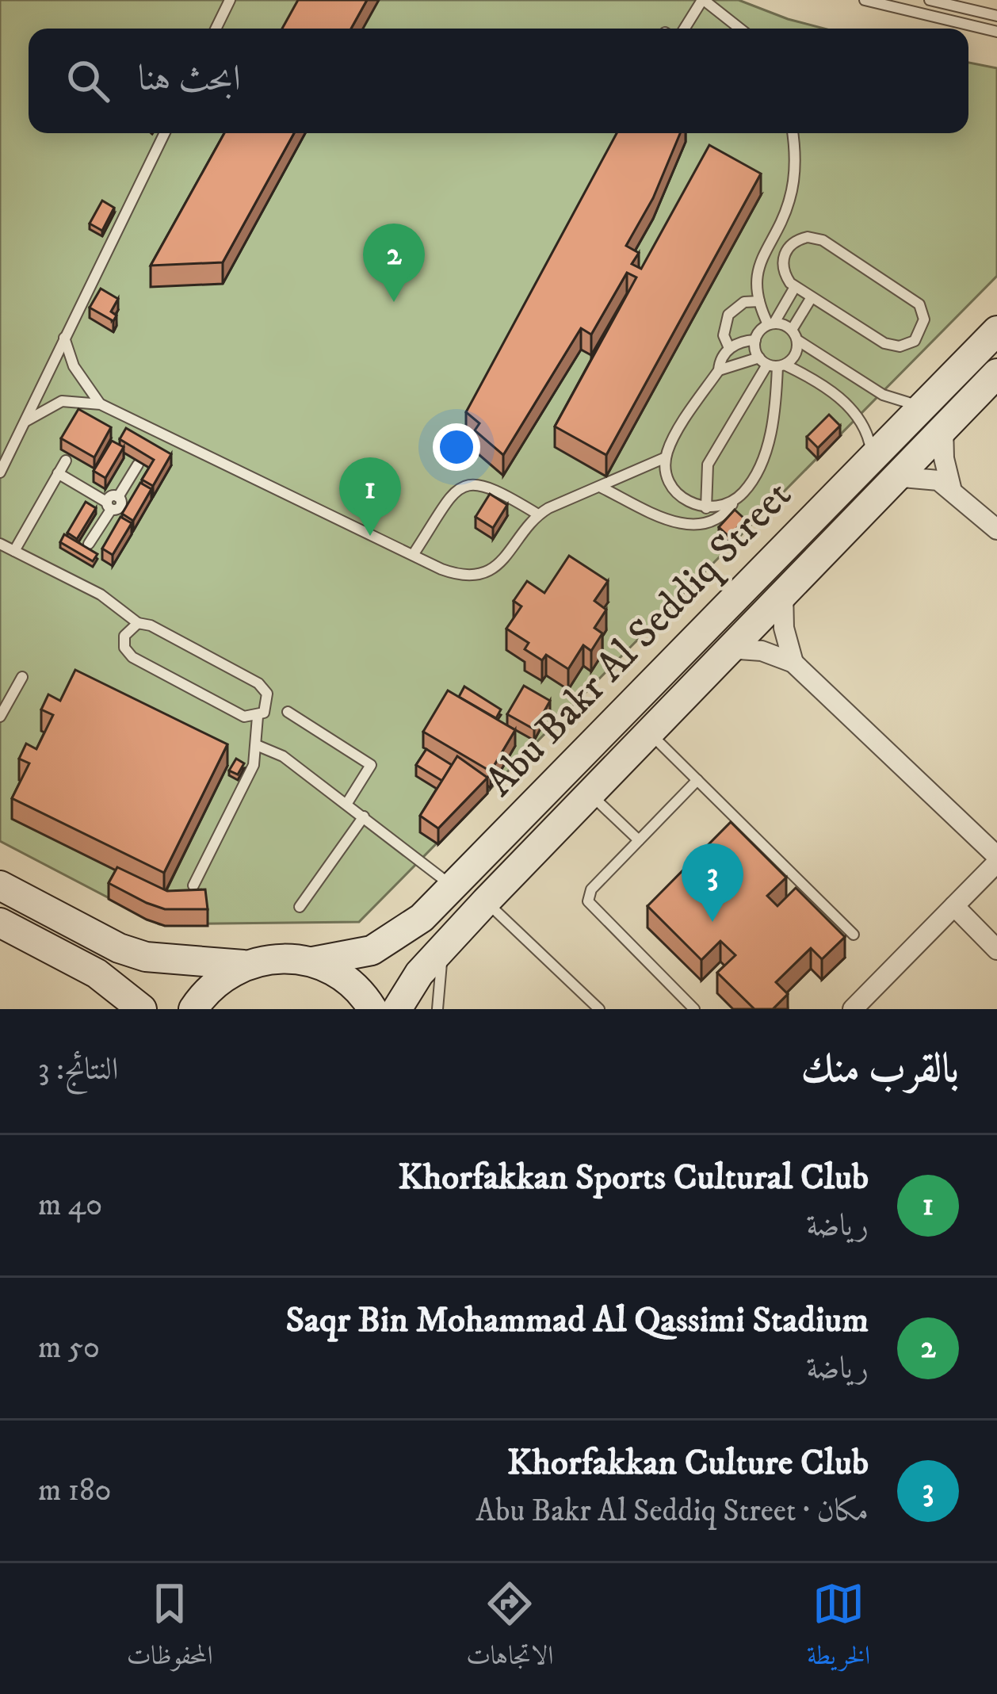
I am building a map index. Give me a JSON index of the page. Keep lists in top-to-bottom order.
{
  "streets": {
    "main road": ["Abu Bakr Al Seddiq Street"]
  },
  "page": {
    "search": "ابحث هنا",
    "pins": ["2", "1", "3"],
    "heading": ["بالقرب منك", "النتائج: 3"],
    "list": [
      {
        "mark": "1",
        "name": "Khorfakkan Sports Cultural Club",
        "note": "رياضة",
        "value": "40 m"
      },
      {
        "mark": "2",
        "name": "Saqr Bin Mohammad Al Qassimi Stadium",
        "note": "رياضة",
        "value": "50 m"
      },
      {
        "mark": "3",
        "name": "Khorfakkan Culture Club",
        "note": "مكان · Abu Bakr Al Seddiq Street",
        "value": "180 m"
      }
    ],
    "nav": ["الخريطة", "الاتجاهات", "المحفوظات"]
  }
}
